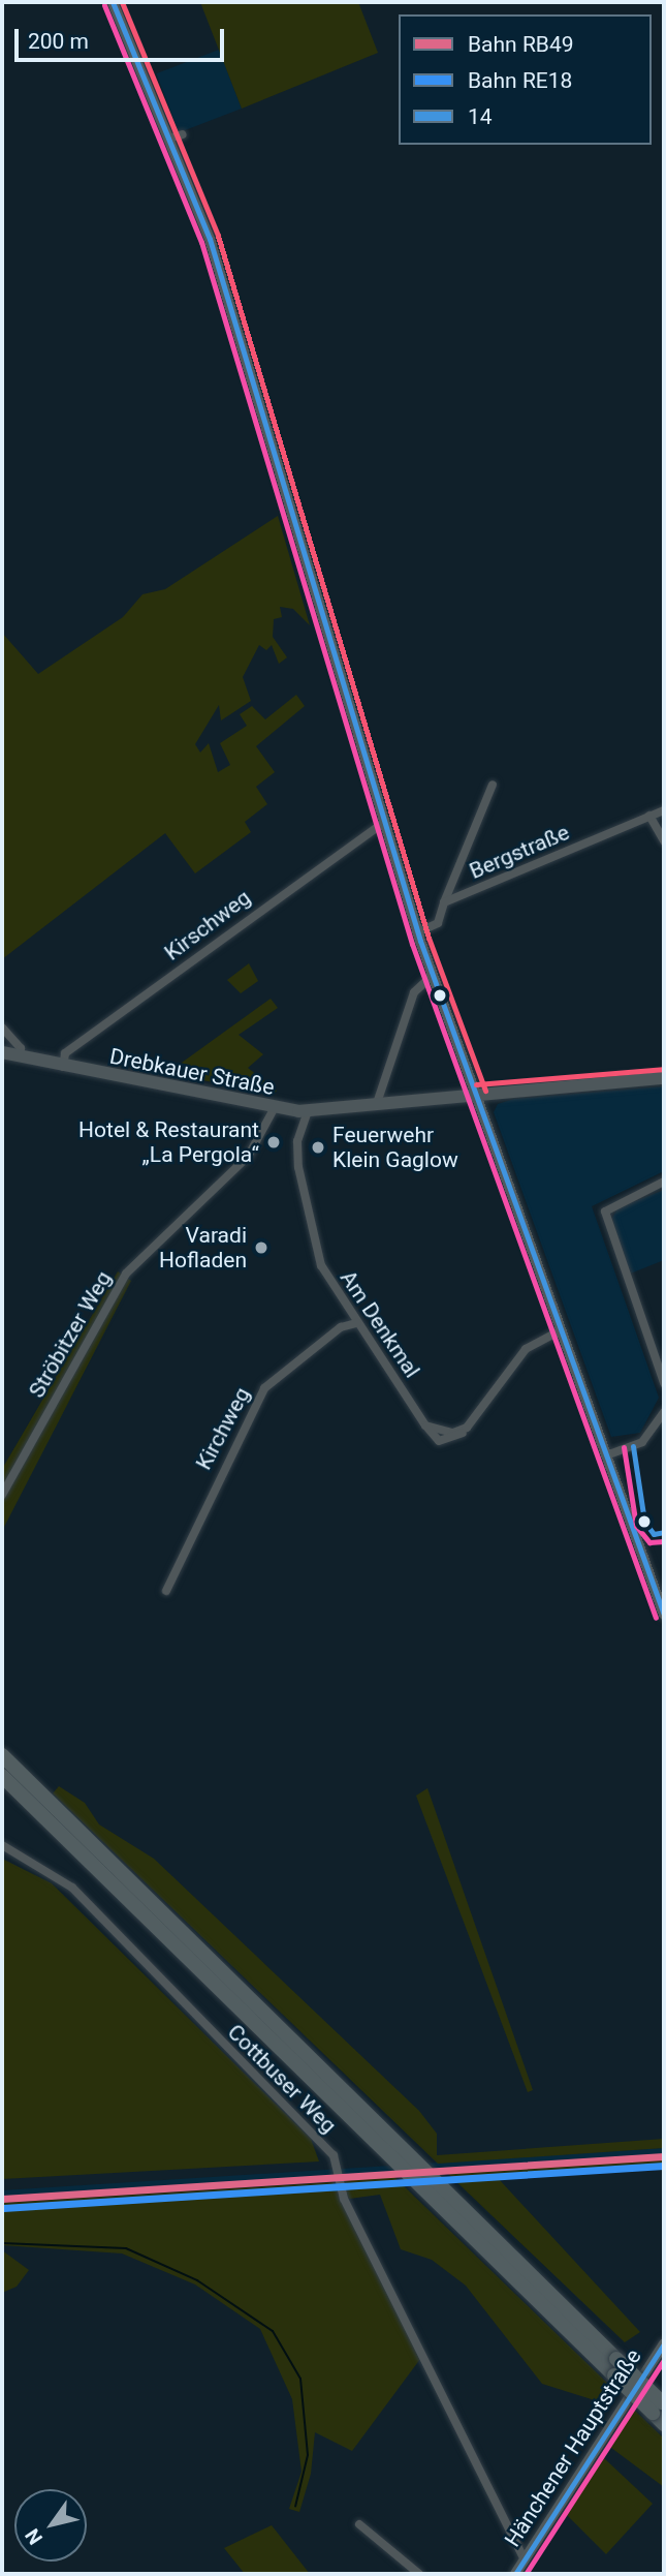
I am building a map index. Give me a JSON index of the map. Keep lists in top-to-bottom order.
{
  "streets": {
    "main road": ["Drebkauer Straße", "Hänchener Hauptstraße"],
    "street": [
      "Bergstraße",
      "Kirschweg",
      "Am Denkmal",
      "Ströbitzer Weg",
      "Kirchweg",
      "Cottbuser Weg"
    ]
  },
  "crossings": [
    ["Kirschweg", "Drebkauer Straße"],
    ["Drebkauer Straße", "Am Denkmal"],
    ["Drebkauer Straße", "Ströbitzer Weg"],
    ["Am Denkmal", "Kirchweg"],
    ["Cottbuser Weg", "Hänchener Hauptstraße"]
  ],
  "places": ["Hotel & Restaurant „La Pergola“", "Feuerwehr Klein Gaglow", "Varadi Hofladen"],
  "lines": ["transit line 14", "rail line RB49", "rail line RE18"],
  "legend": ["Bahn RB49", "Bahn RE18", "14"],
  "scale_bar": "200 m",
  "north": "bottom left"
}
